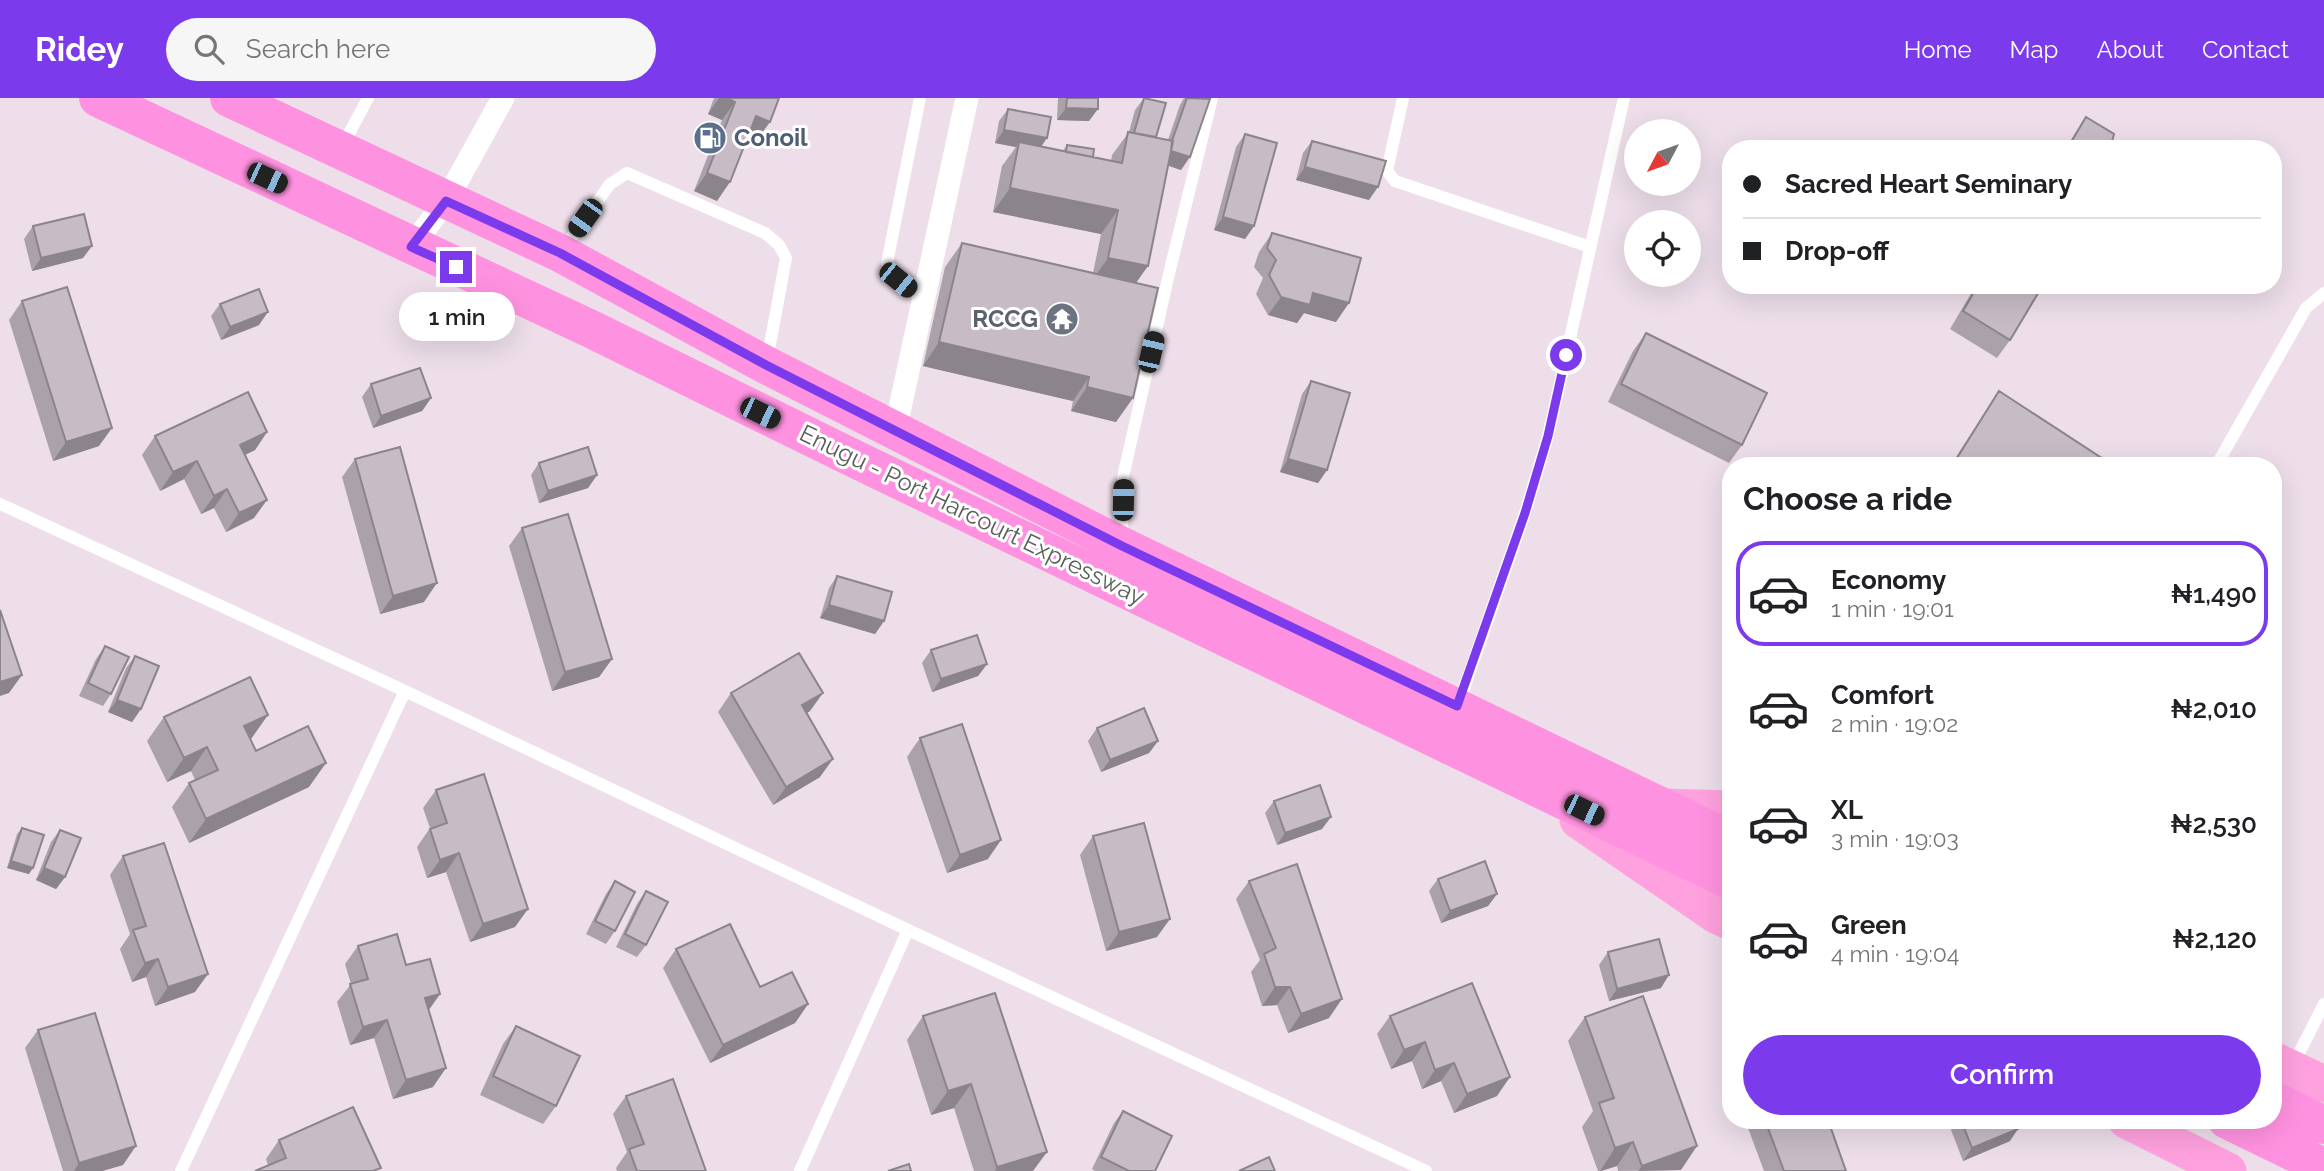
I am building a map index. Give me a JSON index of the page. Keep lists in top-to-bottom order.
{
  "streets": {
    "highway": ["Enugu - Port Harcourt Expressway"]
  },
  "places": {
    "fuel station": ["Conoil"],
    "temple": ["RCCG"]
  },
  "north": "bottom left",
  "page": {
    "header": "Ridey",
    "search": "Search here",
    "nav": [
      "Home",
      "Map",
      "About",
      "Contact"
    ],
    "banner": ["Sacred Heart Seminary", "Drop-off"],
    "bubble": "1 min",
    "heading": "Choose a ride",
    "list": [
      {
        "name": "Economy",
        "note": "1 min · 19:01",
        "value": "₦1,490"
      },
      {
        "name": "Comfort",
        "note": "2 min · 19:02",
        "value": "₦2,010"
      },
      {
        "name": "XL",
        "note": "3 min · 19:03",
        "value": "₦2,530"
      },
      {
        "name": "Green",
        "note": "4 min · 19:04",
        "value": "₦2,120"
      }
    ],
    "buttons": "Confirm"
  }
}
